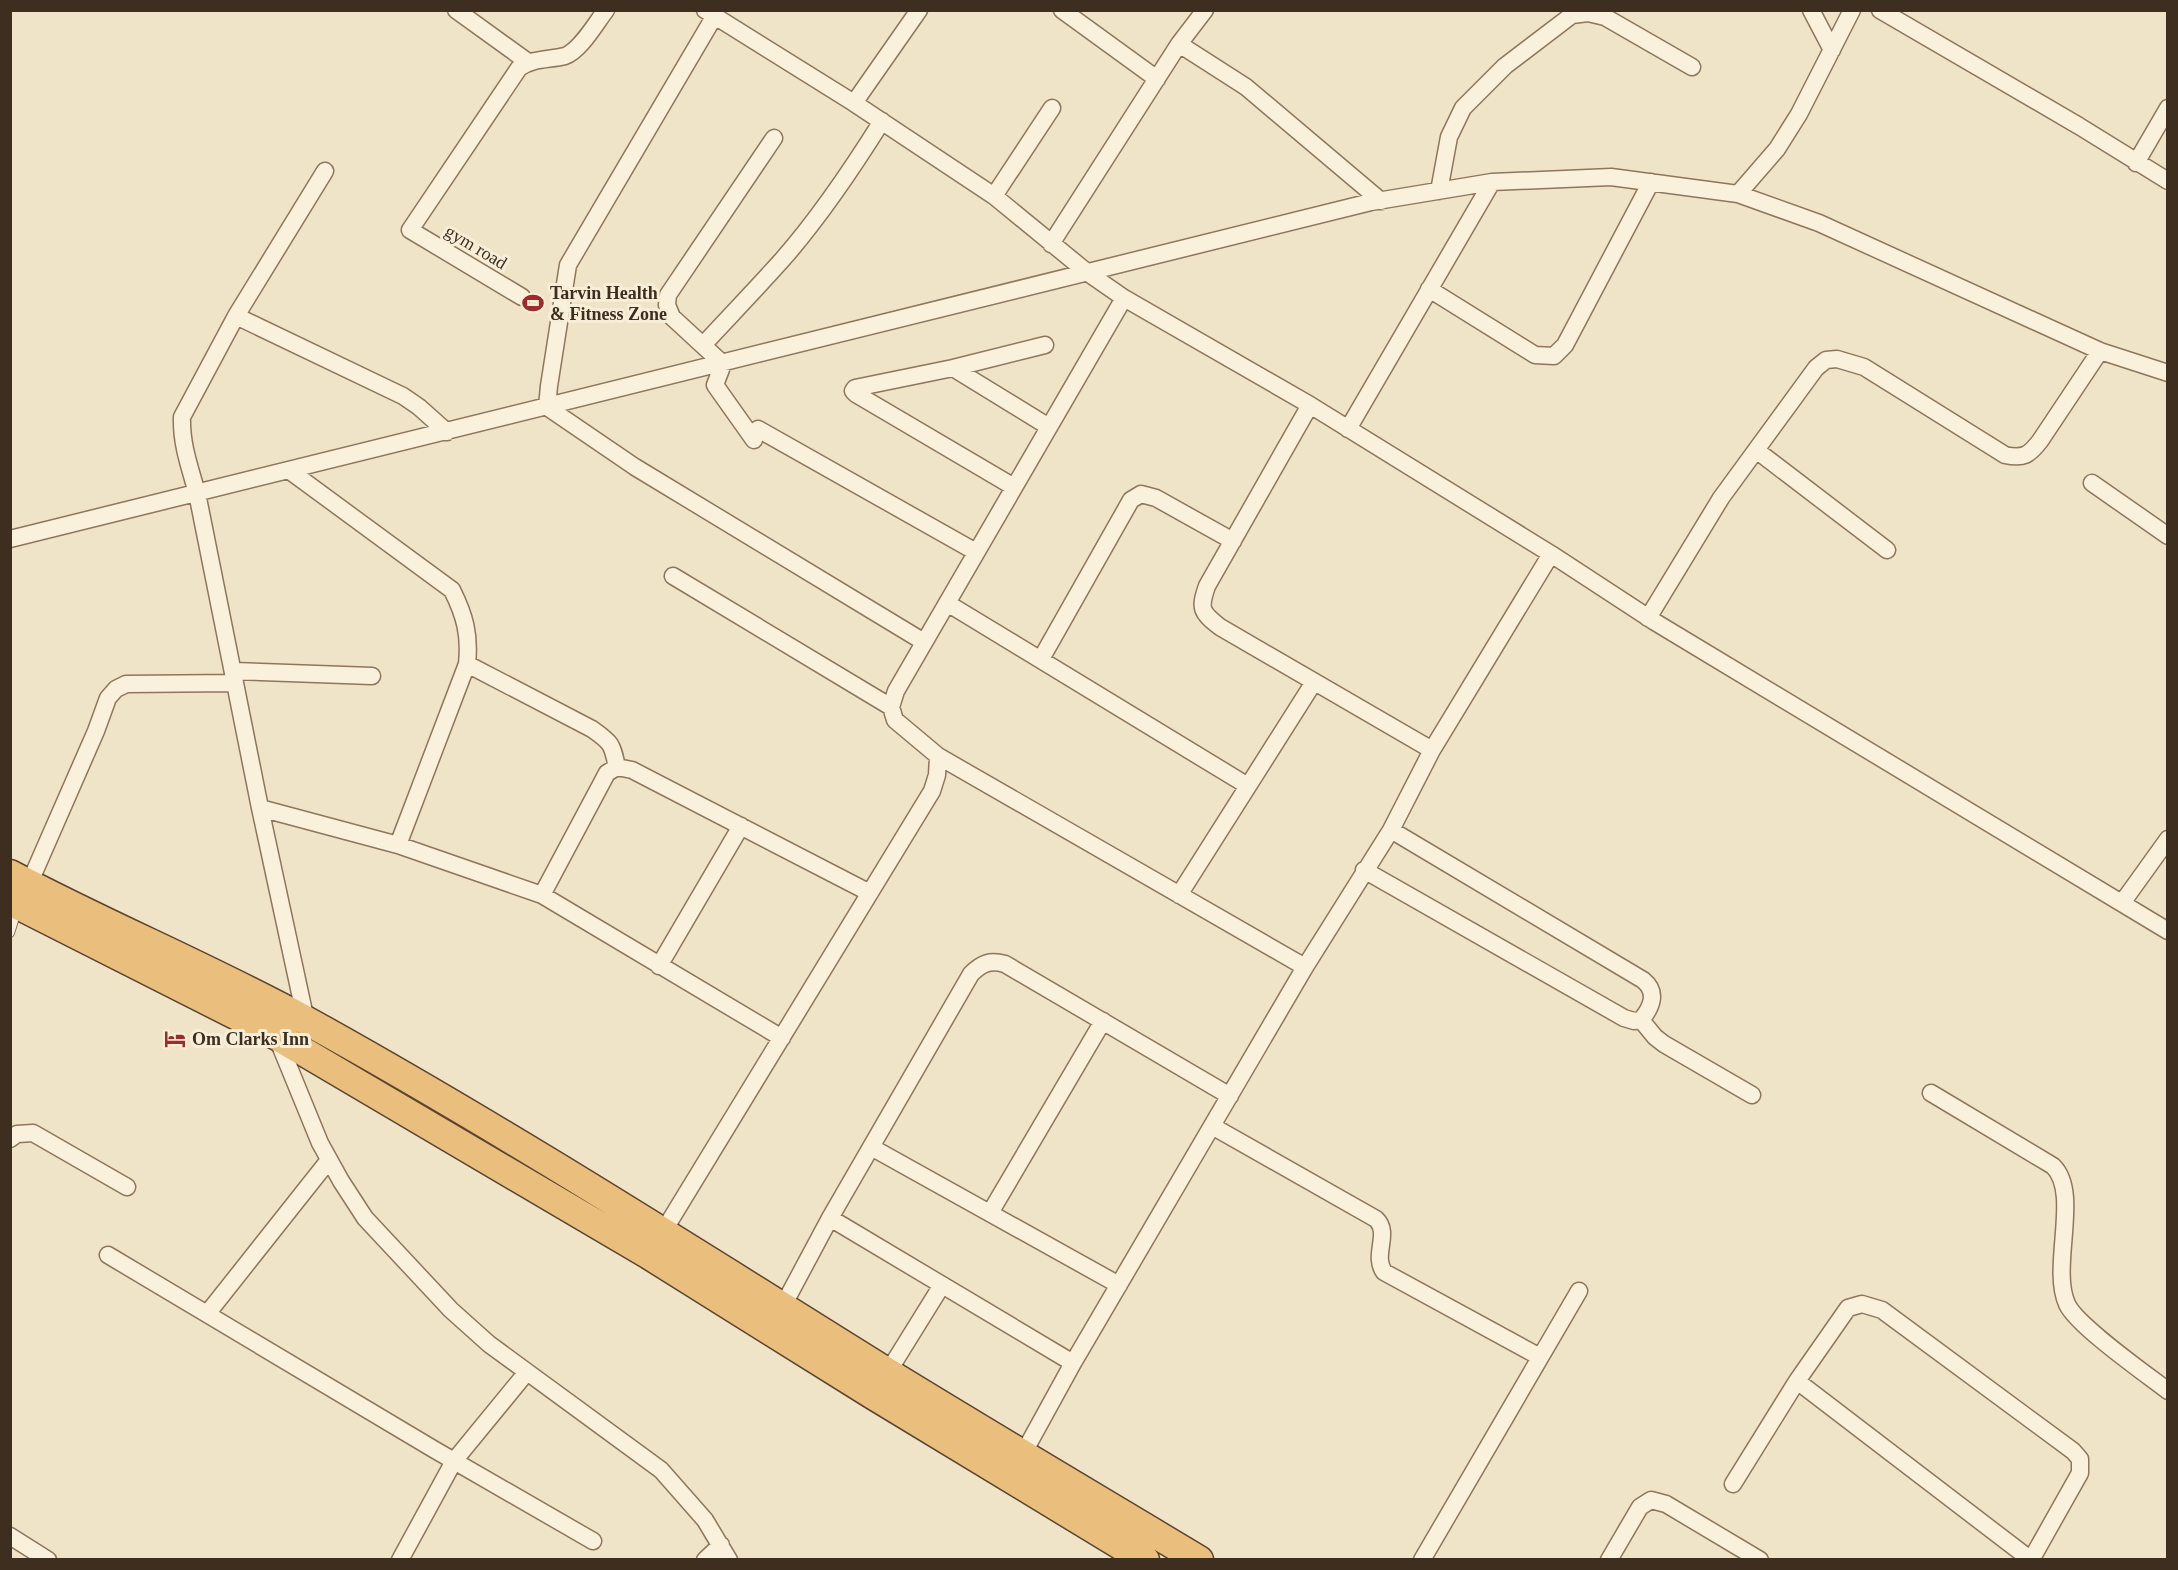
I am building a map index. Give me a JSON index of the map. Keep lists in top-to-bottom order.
{
  "streets": {
    "street": ["gym road"]
  },
  "places": {
    "sports": ["Tarvin Health & Fitness Zone"],
    "hotel": ["Om Clarks Inn"]
  }
}
